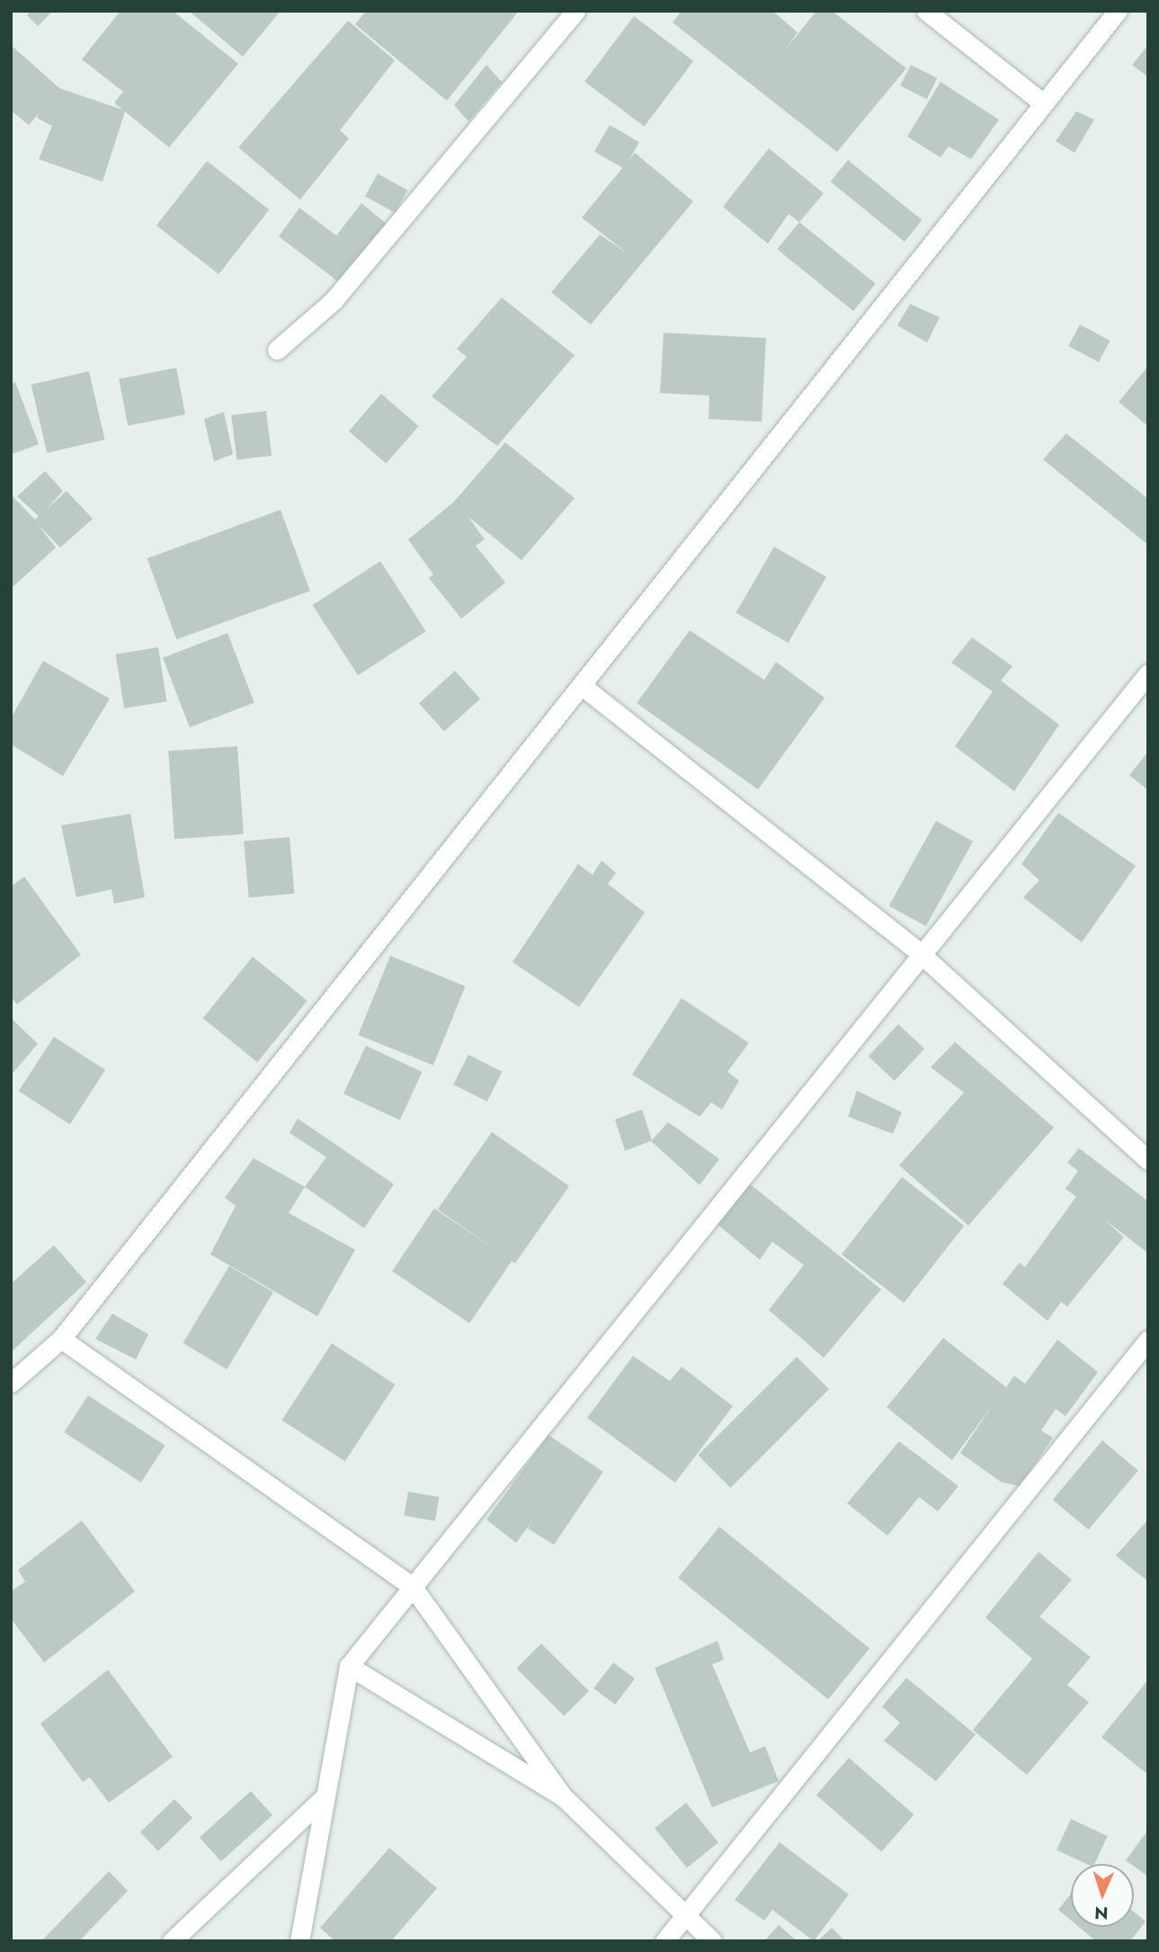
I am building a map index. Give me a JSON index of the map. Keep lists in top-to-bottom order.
{
  "north": "bottom"
}
